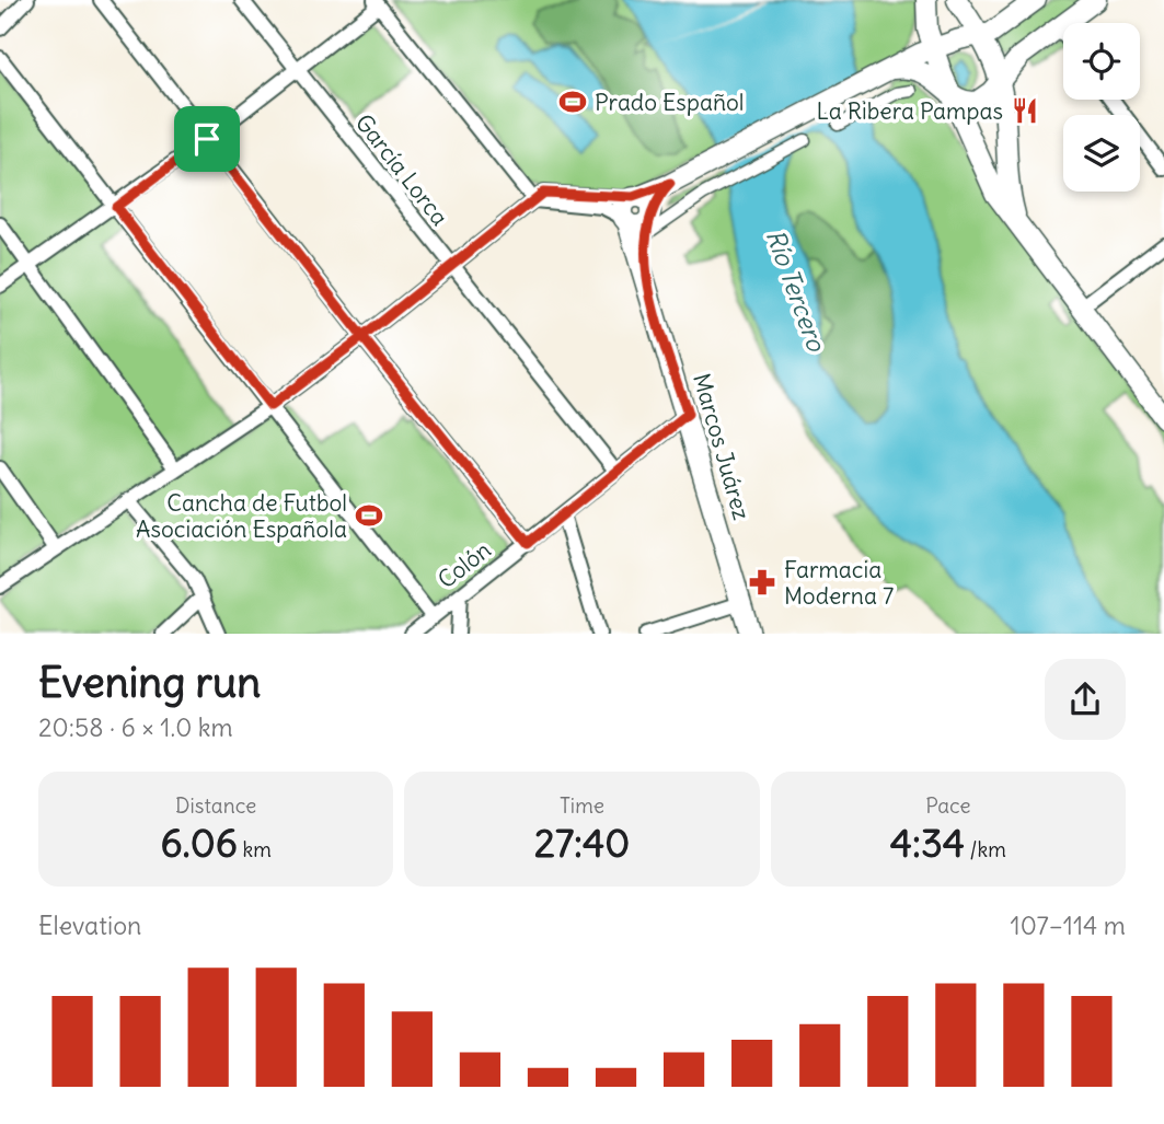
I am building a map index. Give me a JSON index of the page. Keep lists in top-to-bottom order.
{
  "streets": {
    "main road": ["Marcos Juárez"],
    "street": ["García Lorca", "Colón"]
  },
  "crossings": [
    ["García Lorca", "Colón"],
    ["Marcos Juárez", "Colón"]
  ],
  "water": ["Río Tercero"],
  "places": {
    "sports": ["Prado Español", "Cancha de Futbol Asociación Española"],
    "restaurant": ["La Ribera Pampas"],
    "pharmacy": ["Farmacia Moderna 7"]
  },
  "page": {
    "heading": ["Evening run", "20:58 · 6 × 1.0 km"],
    "stats": [
      ["Distance", "6.06 km"],
      ["Time", "27:40"],
      ["Pace", "4:34 /km"]
    ],
    "chart": ["Elevation", "107–114 m"]
  }
}
